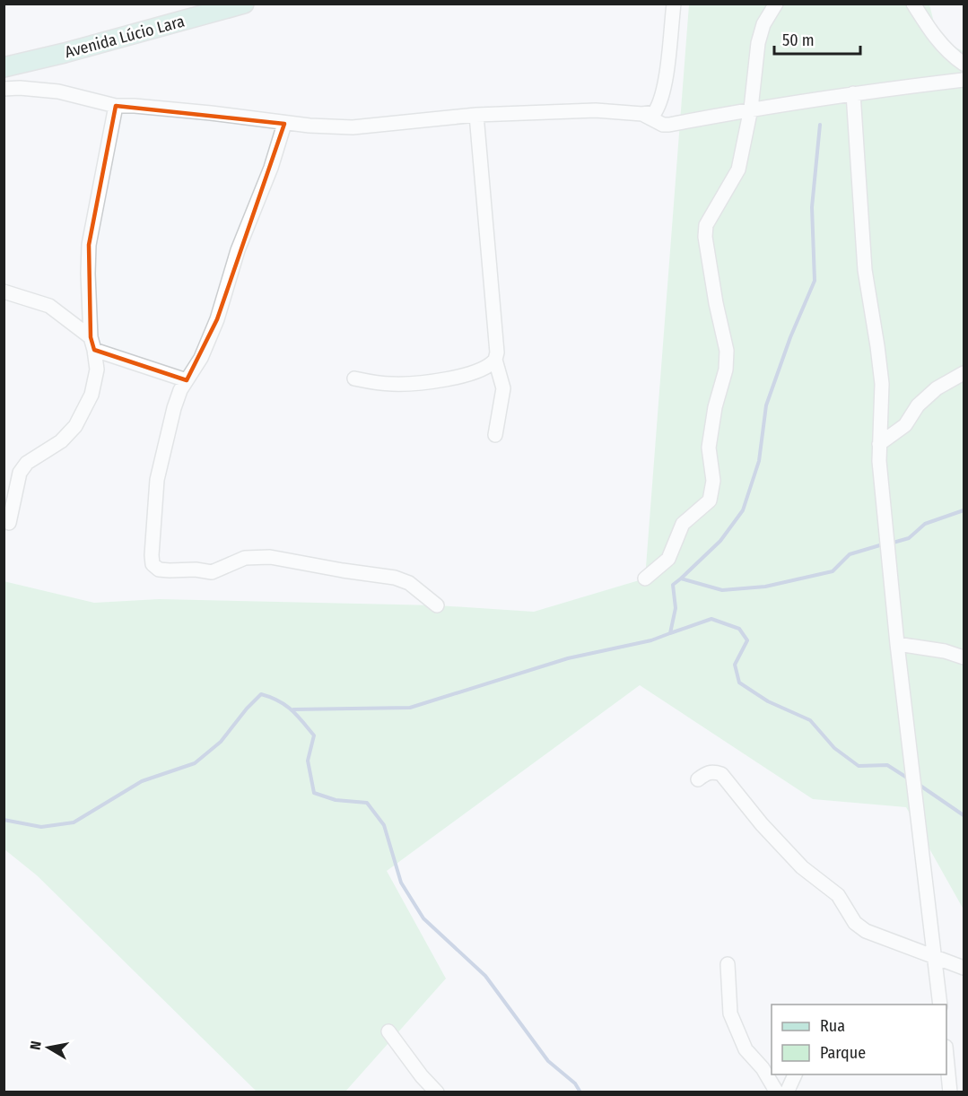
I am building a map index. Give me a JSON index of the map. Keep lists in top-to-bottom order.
{
  "streets": {
    "main road": ["Avenida Lúcio Lara"]
  },
  "legend": ["Rua", "Parque"],
  "scale_bar": "50 m",
  "north": "left"
}
